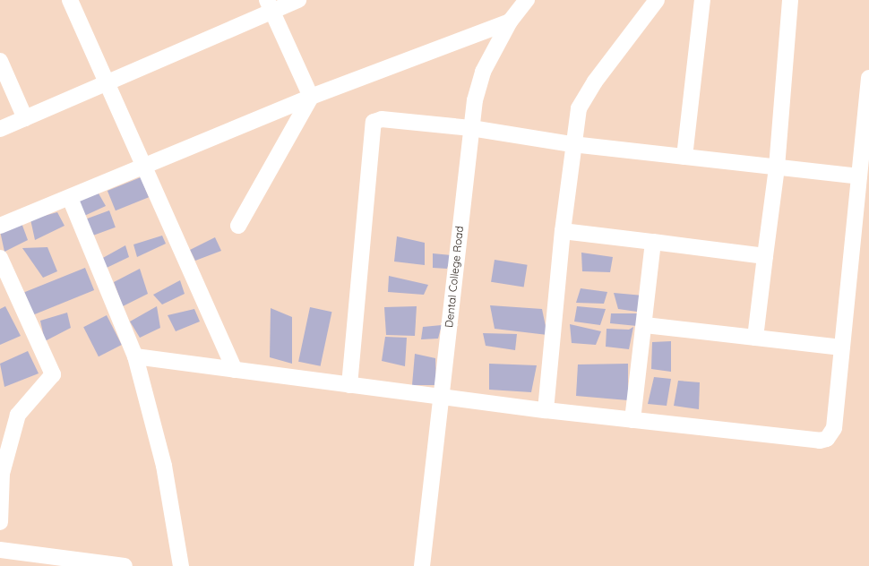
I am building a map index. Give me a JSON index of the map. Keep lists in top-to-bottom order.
{
  "streets": {
    "street": ["Dental College Road"]
  }
}
